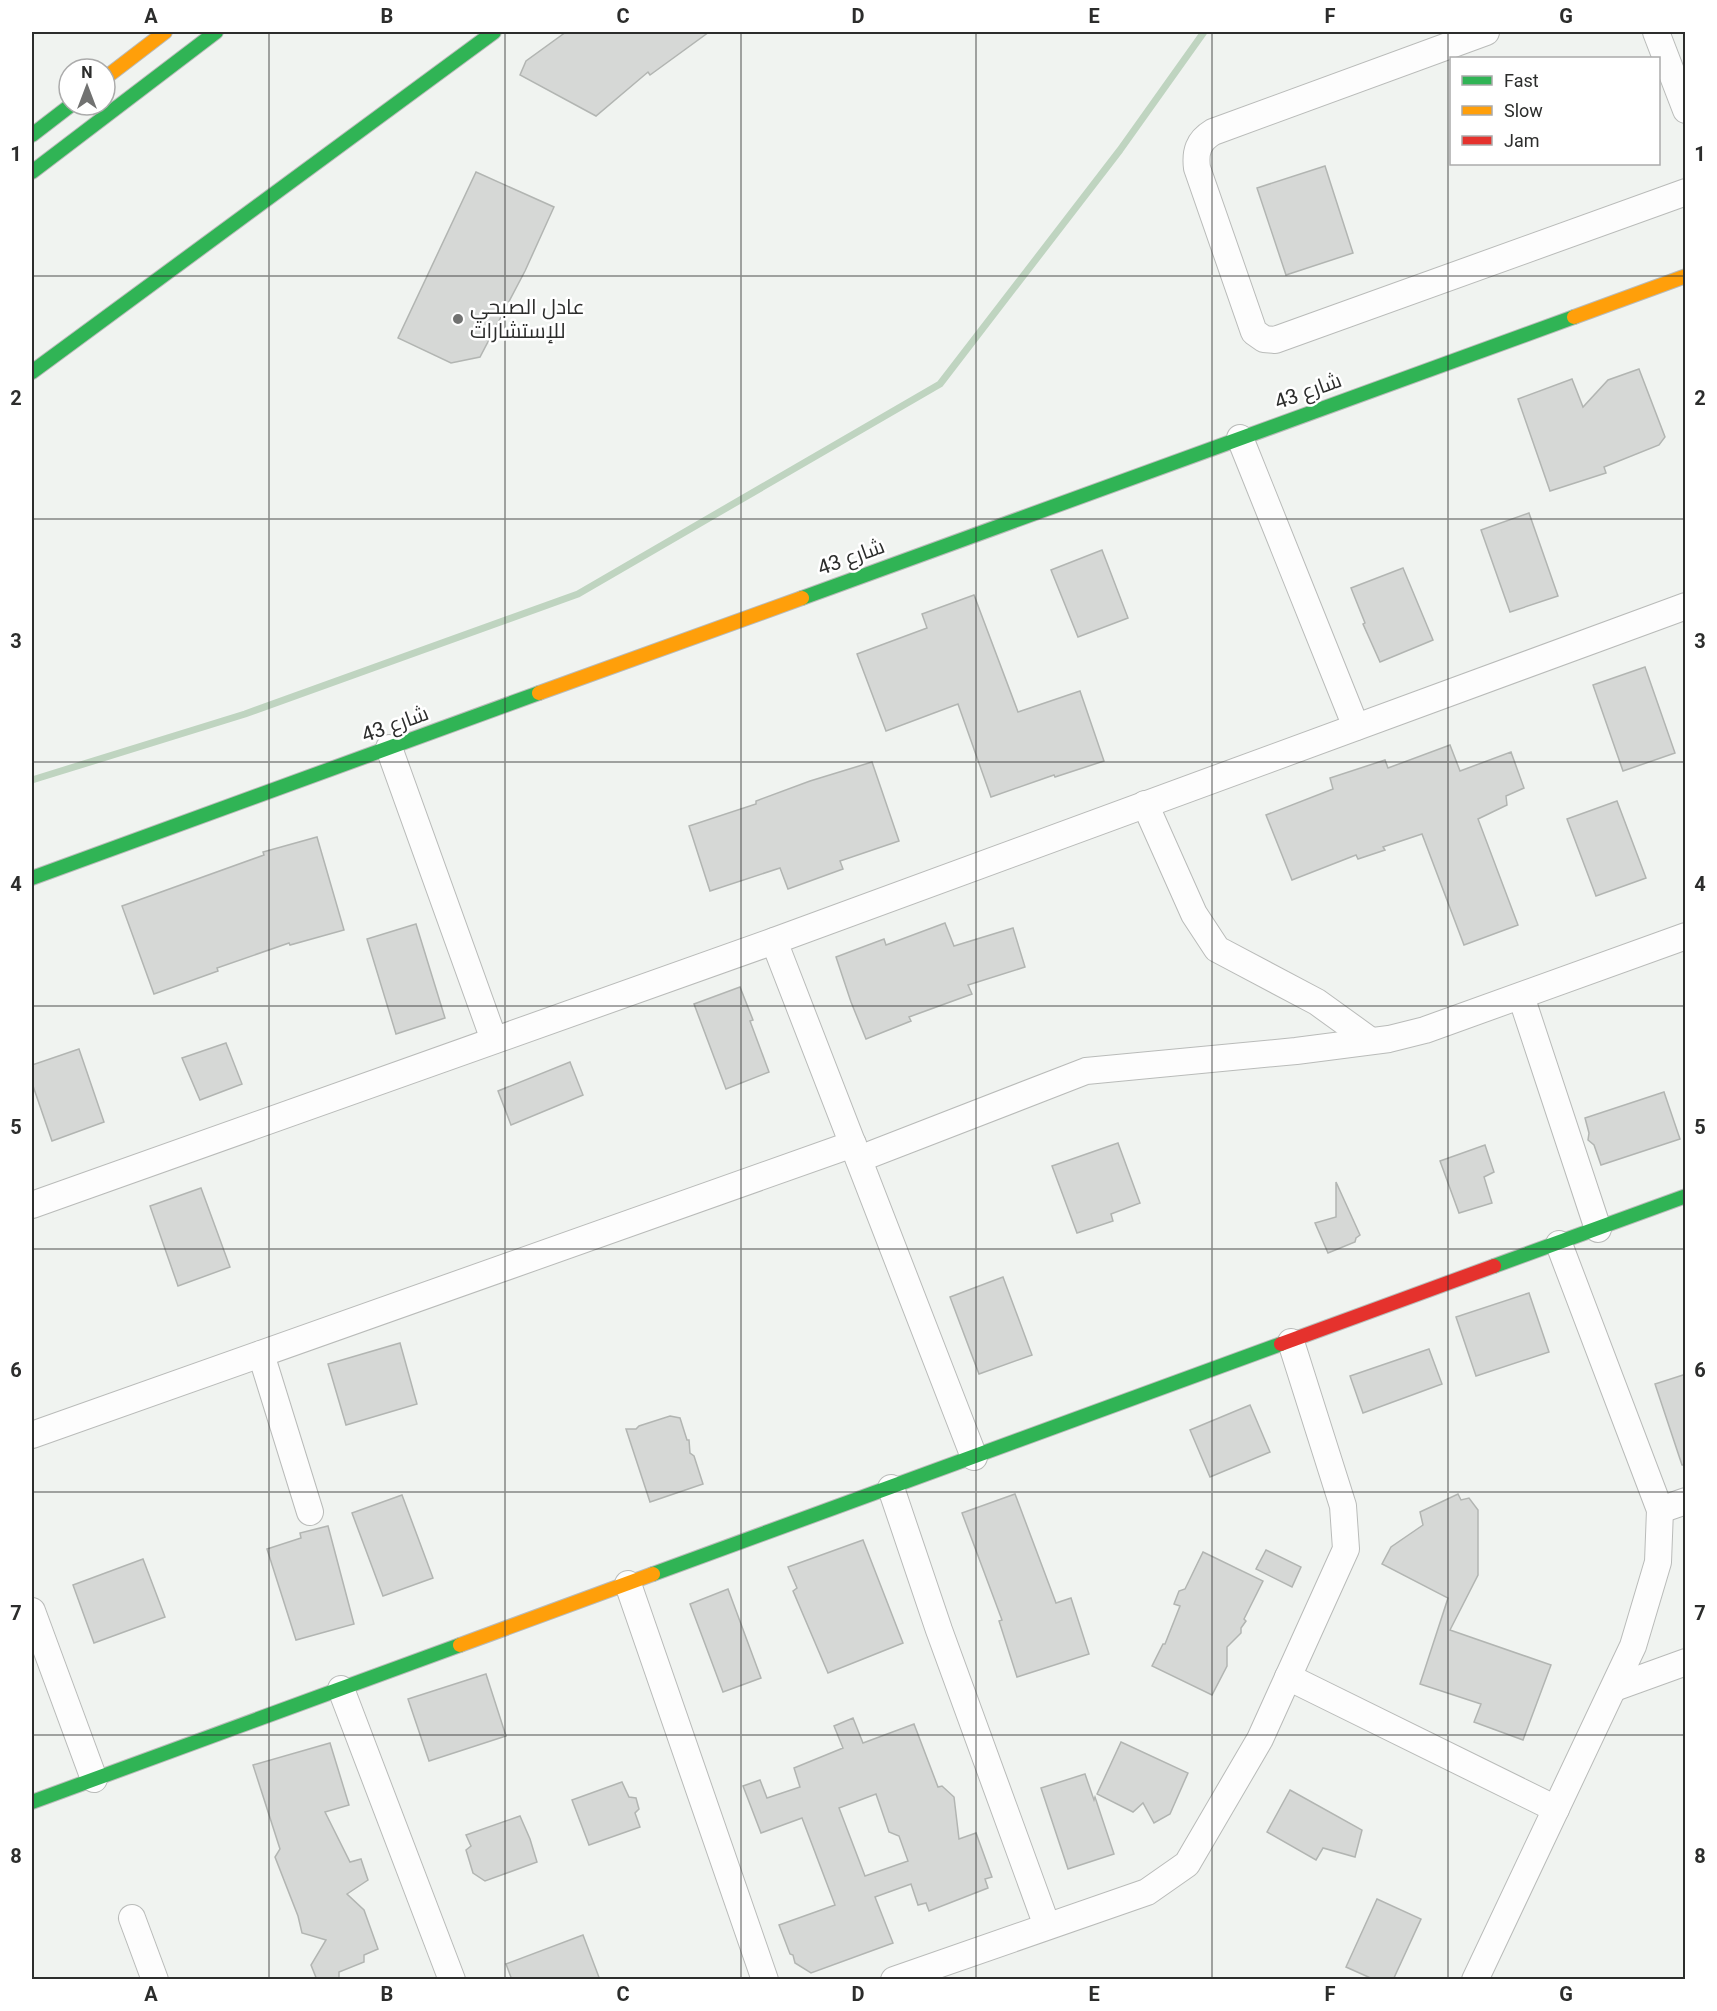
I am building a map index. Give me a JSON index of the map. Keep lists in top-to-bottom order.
{
  "streets": {
    "street": ["شارع 43"]
  },
  "places": ["عادل الصبحي للإستشارات"],
  "legend": ["Fast", "Slow", "Jam"],
  "north": "top",
  "grid": {
    "columns": [
      "A",
      "B",
      "C",
      "D",
      "E",
      "F",
      "G"
    ],
    "rows": [
      "1",
      "2",
      "3",
      "4",
      "5",
      "6",
      "7",
      "8"
    ]
  }
}
